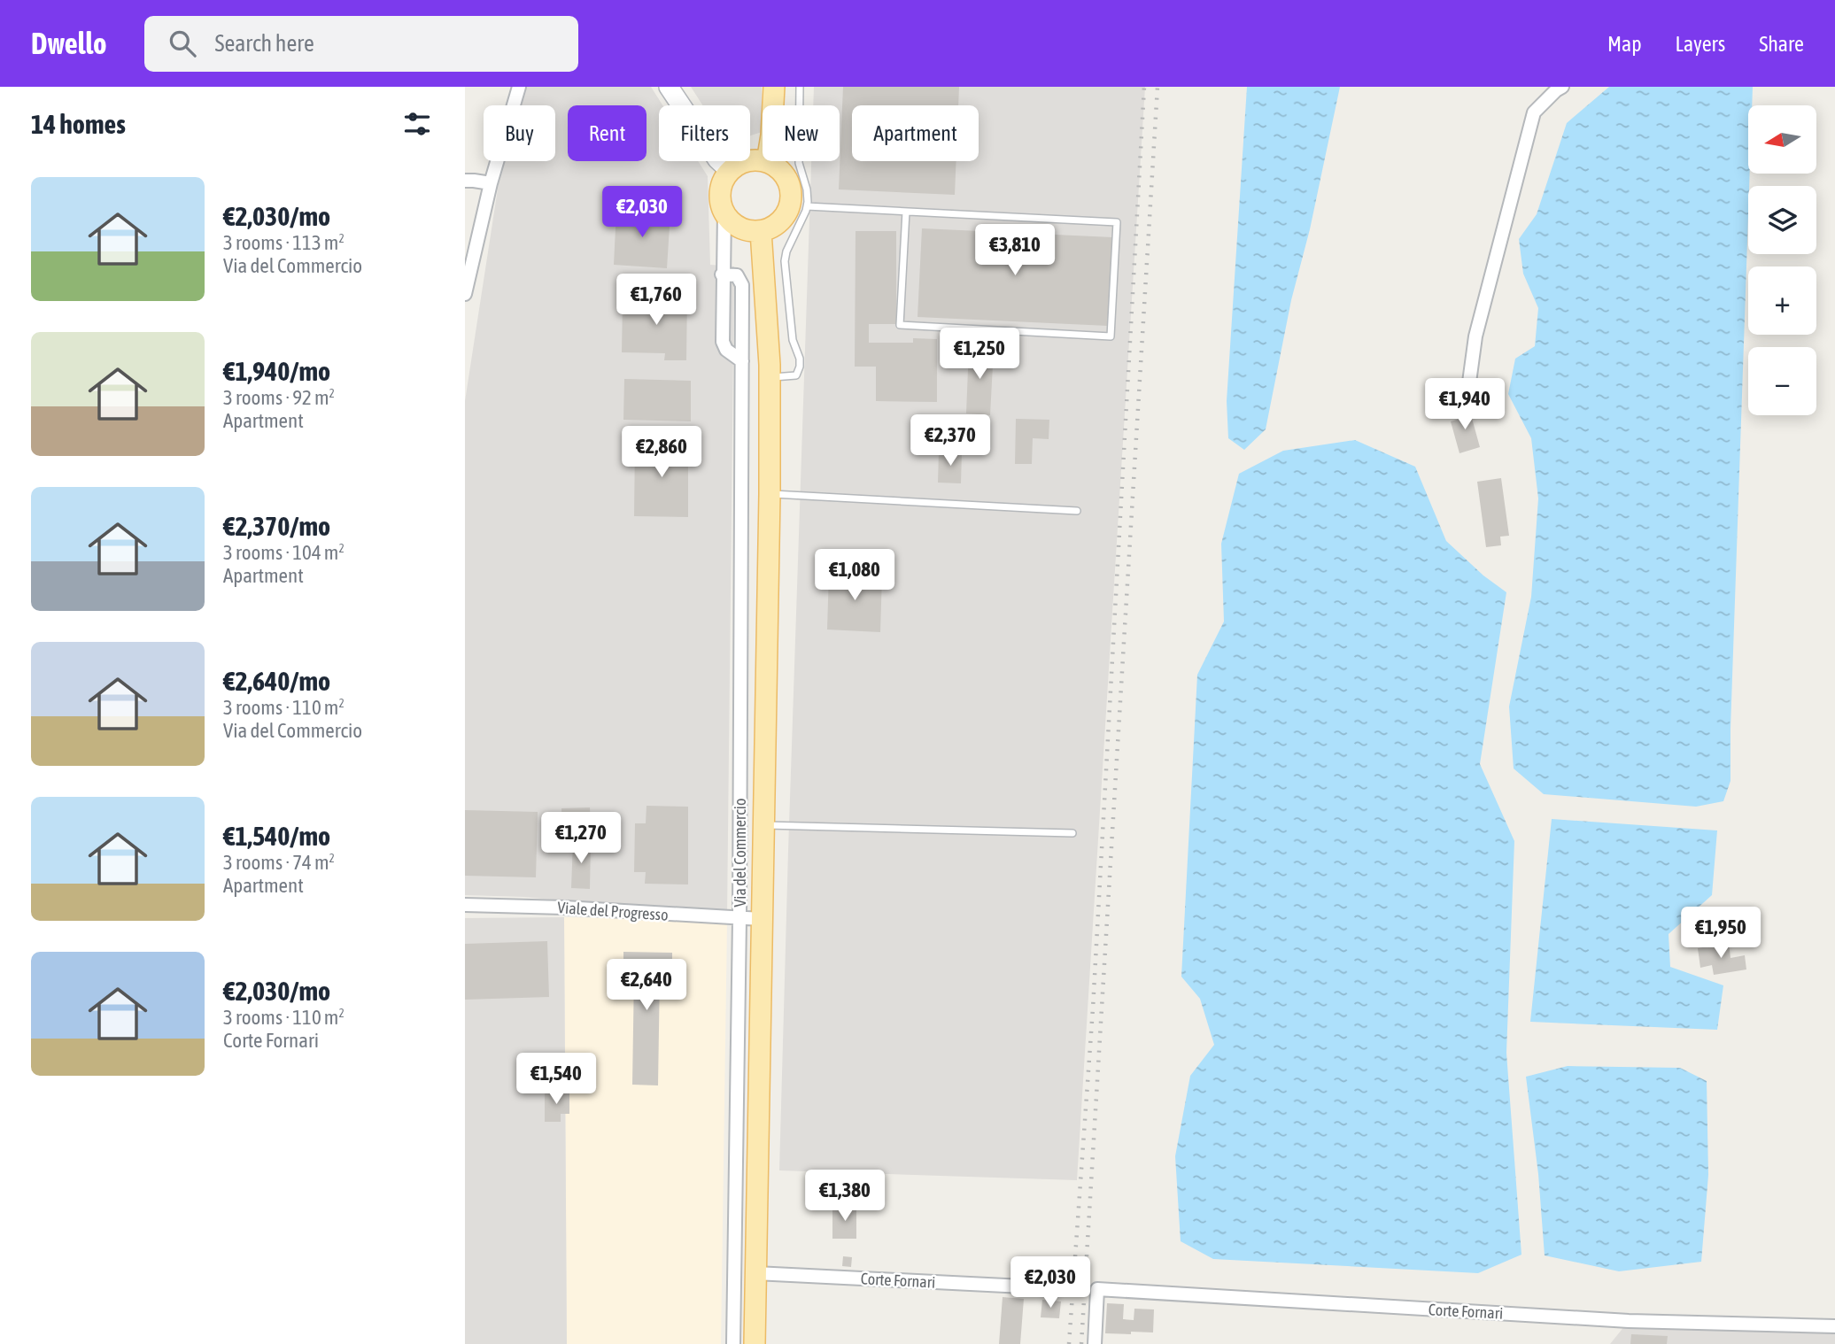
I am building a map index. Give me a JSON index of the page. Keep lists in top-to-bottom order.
{
  "streets": {
    "street": ["Via del Commercio", "Viale del Progresso", "Corte Fornari"]
  },
  "crossings": [
    ["Via del Commercio", "Viale del Progresso"]
  ],
  "north": "left",
  "page": {
    "header": "Dwello",
    "search": "Search here",
    "nav": ["Map", "Layers", "Share"],
    "heading": "14 homes",
    "map_buttons": ["+", "−"],
    "chip": [
      "Buy",
      "Rent",
      "Filters",
      "New",
      "Apartment"
    ],
    "list": [
      {
        "name": "€2,030/mo",
        "note": "3 rooms · 113 m² · Via del Commercio"
      },
      {
        "name": "€1,940/mo",
        "note": "3 rooms · 92 m² · Apartment"
      },
      {
        "name": "€2,370/mo",
        "note": "3 rooms · 104 m² · Apartment"
      },
      {
        "name": "€2,640/mo",
        "note": "3 rooms · 110 m² · Via del Commercio"
      },
      {
        "name": "€1,540/mo",
        "note": "3 rooms · 74 m² · Apartment"
      },
      {
        "name": "€2,030/mo",
        "note": "3 rooms · 110 m² · Corte Fornari"
      }
    ],
    "price": [
      "€2,030",
      "€3,810",
      "€1,760",
      "€1,250",
      "€1,940",
      "€2,370",
      "€2,860",
      "€1,080",
      "€1,270",
      "€1,950",
      "€2,640",
      "€1,540",
      "€1,380",
      "€2,030"
    ]
  }
}
